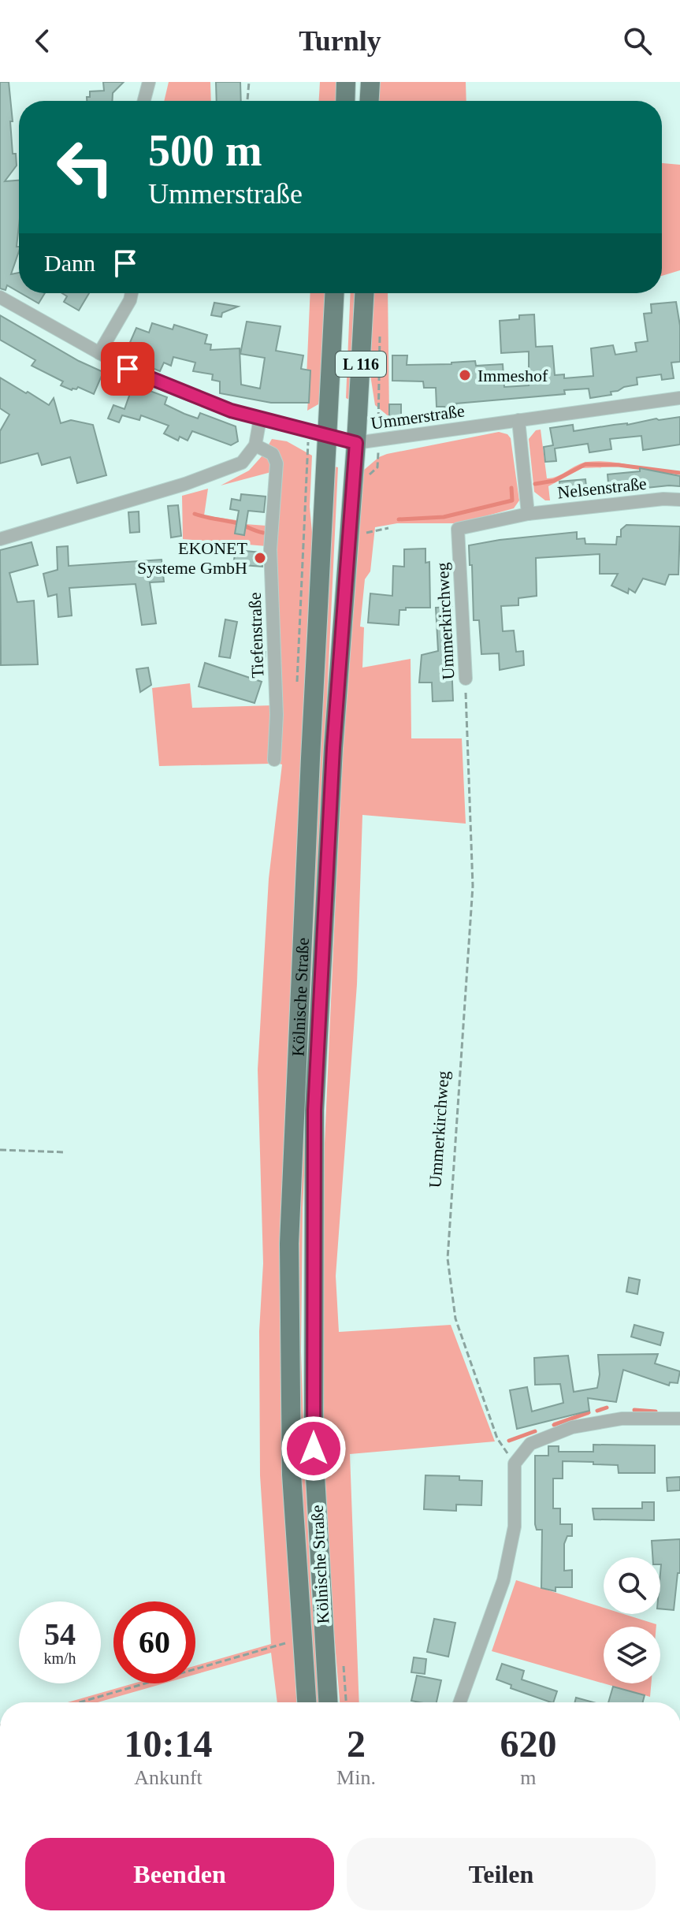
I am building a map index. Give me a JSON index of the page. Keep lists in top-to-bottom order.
{
  "streets": {
    "main road": ["L 116", "Kölnische Straße"],
    "street": [
      "Ummerstraße",
      "Nelsenstraße",
      "Ummerkirchweg",
      "Tiefenstraße"
    ]
  },
  "crossings": [
    ["Ummerstraße", "Kölnische Straße"],
    ["Nelsenstraße", "Ummerkirchweg"]
  ],
  "places": ["Immeshof", "EKONET Systeme GmbH"],
  "page": {
    "header": "Turnly",
    "turn": ["500 m", "Ummerstraße"],
    "then": "Dann",
    "speed": "54 km/h",
    "limit": "60",
    "eta": [
      "10:14",
      "Ankunft",
      "2",
      "Min.",
      "620",
      "m"
    ],
    "buttons": ["Beenden", "Teilen"]
  }
}
